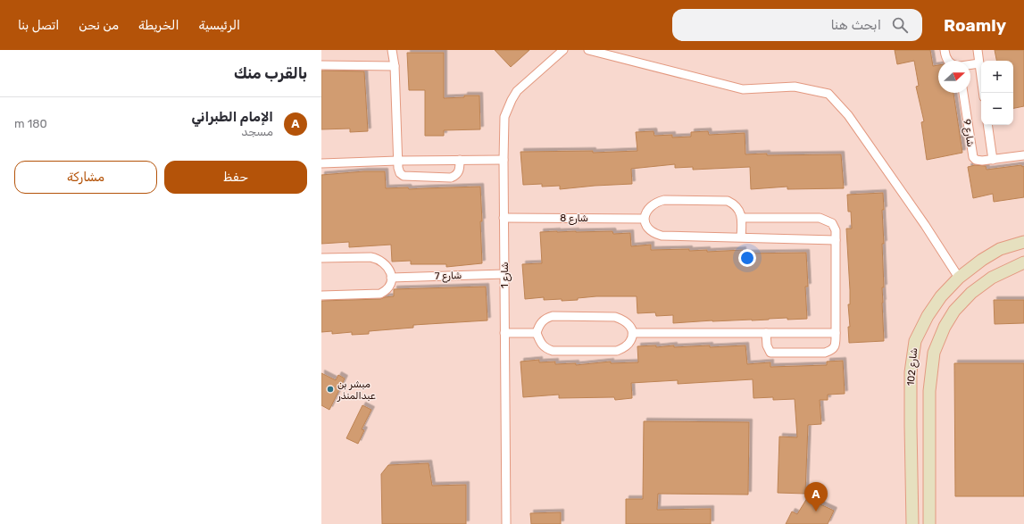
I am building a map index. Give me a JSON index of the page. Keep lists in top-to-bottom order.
{
  "streets": {
    "street": [
      "شارع 9",
      "شارع 8",
      "شارع 1",
      "شارع 7",
      "شارع 102"
    ]
  },
  "crossings": [
    ["شارع 8", "شارع 1"],
    ["شارع 1", "شارع 7"]
  ],
  "places": ["مبشر بن عبدالمنذر"],
  "north": "right",
  "page": {
    "header": "Roamly",
    "search": "ابحث هنا",
    "nav": [
      "الرئيسية",
      "الخريطة",
      "من نحن",
      "اتصل بنا"
    ],
    "heading": "بالقرب منك",
    "map_buttons": ["+", "−"],
    "list": [
      {
        "mark": "A",
        "name": "الإمام الطبراني",
        "note": "مسجد",
        "value": "180 m"
      }
    ],
    "buttons": ["حفظ", "مشاركة"],
    "pins": "A"
  }
}
